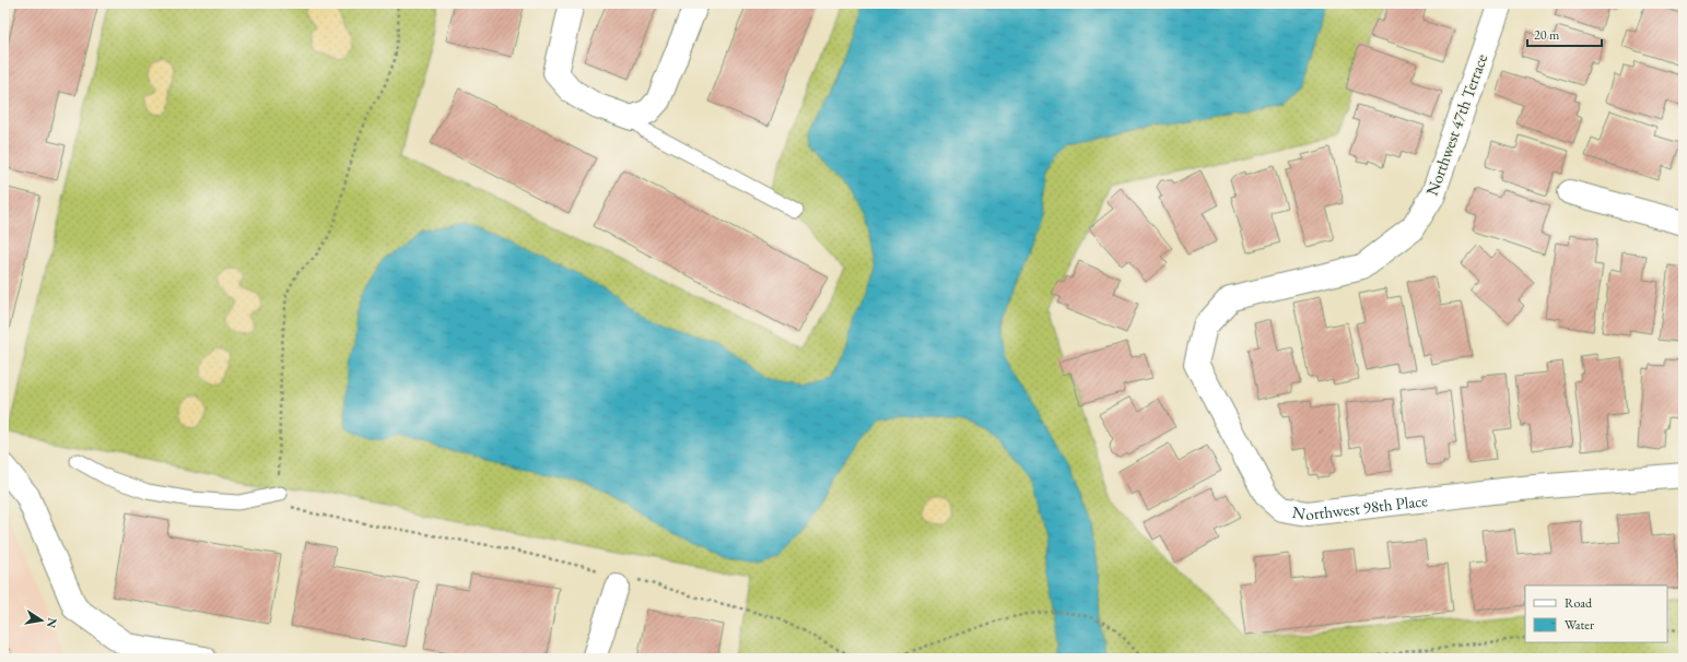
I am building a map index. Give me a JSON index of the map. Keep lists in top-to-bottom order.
{
  "streets": {
    "street": ["Northwest 47th Terrace", "Northwest 98th Place"]
  },
  "crossings": [
    ["Northwest 47th Terrace", "Northwest 98th Place"]
  ],
  "legend": ["Road", "Water"],
  "scale_bar": "20 m",
  "north": "right"
}
